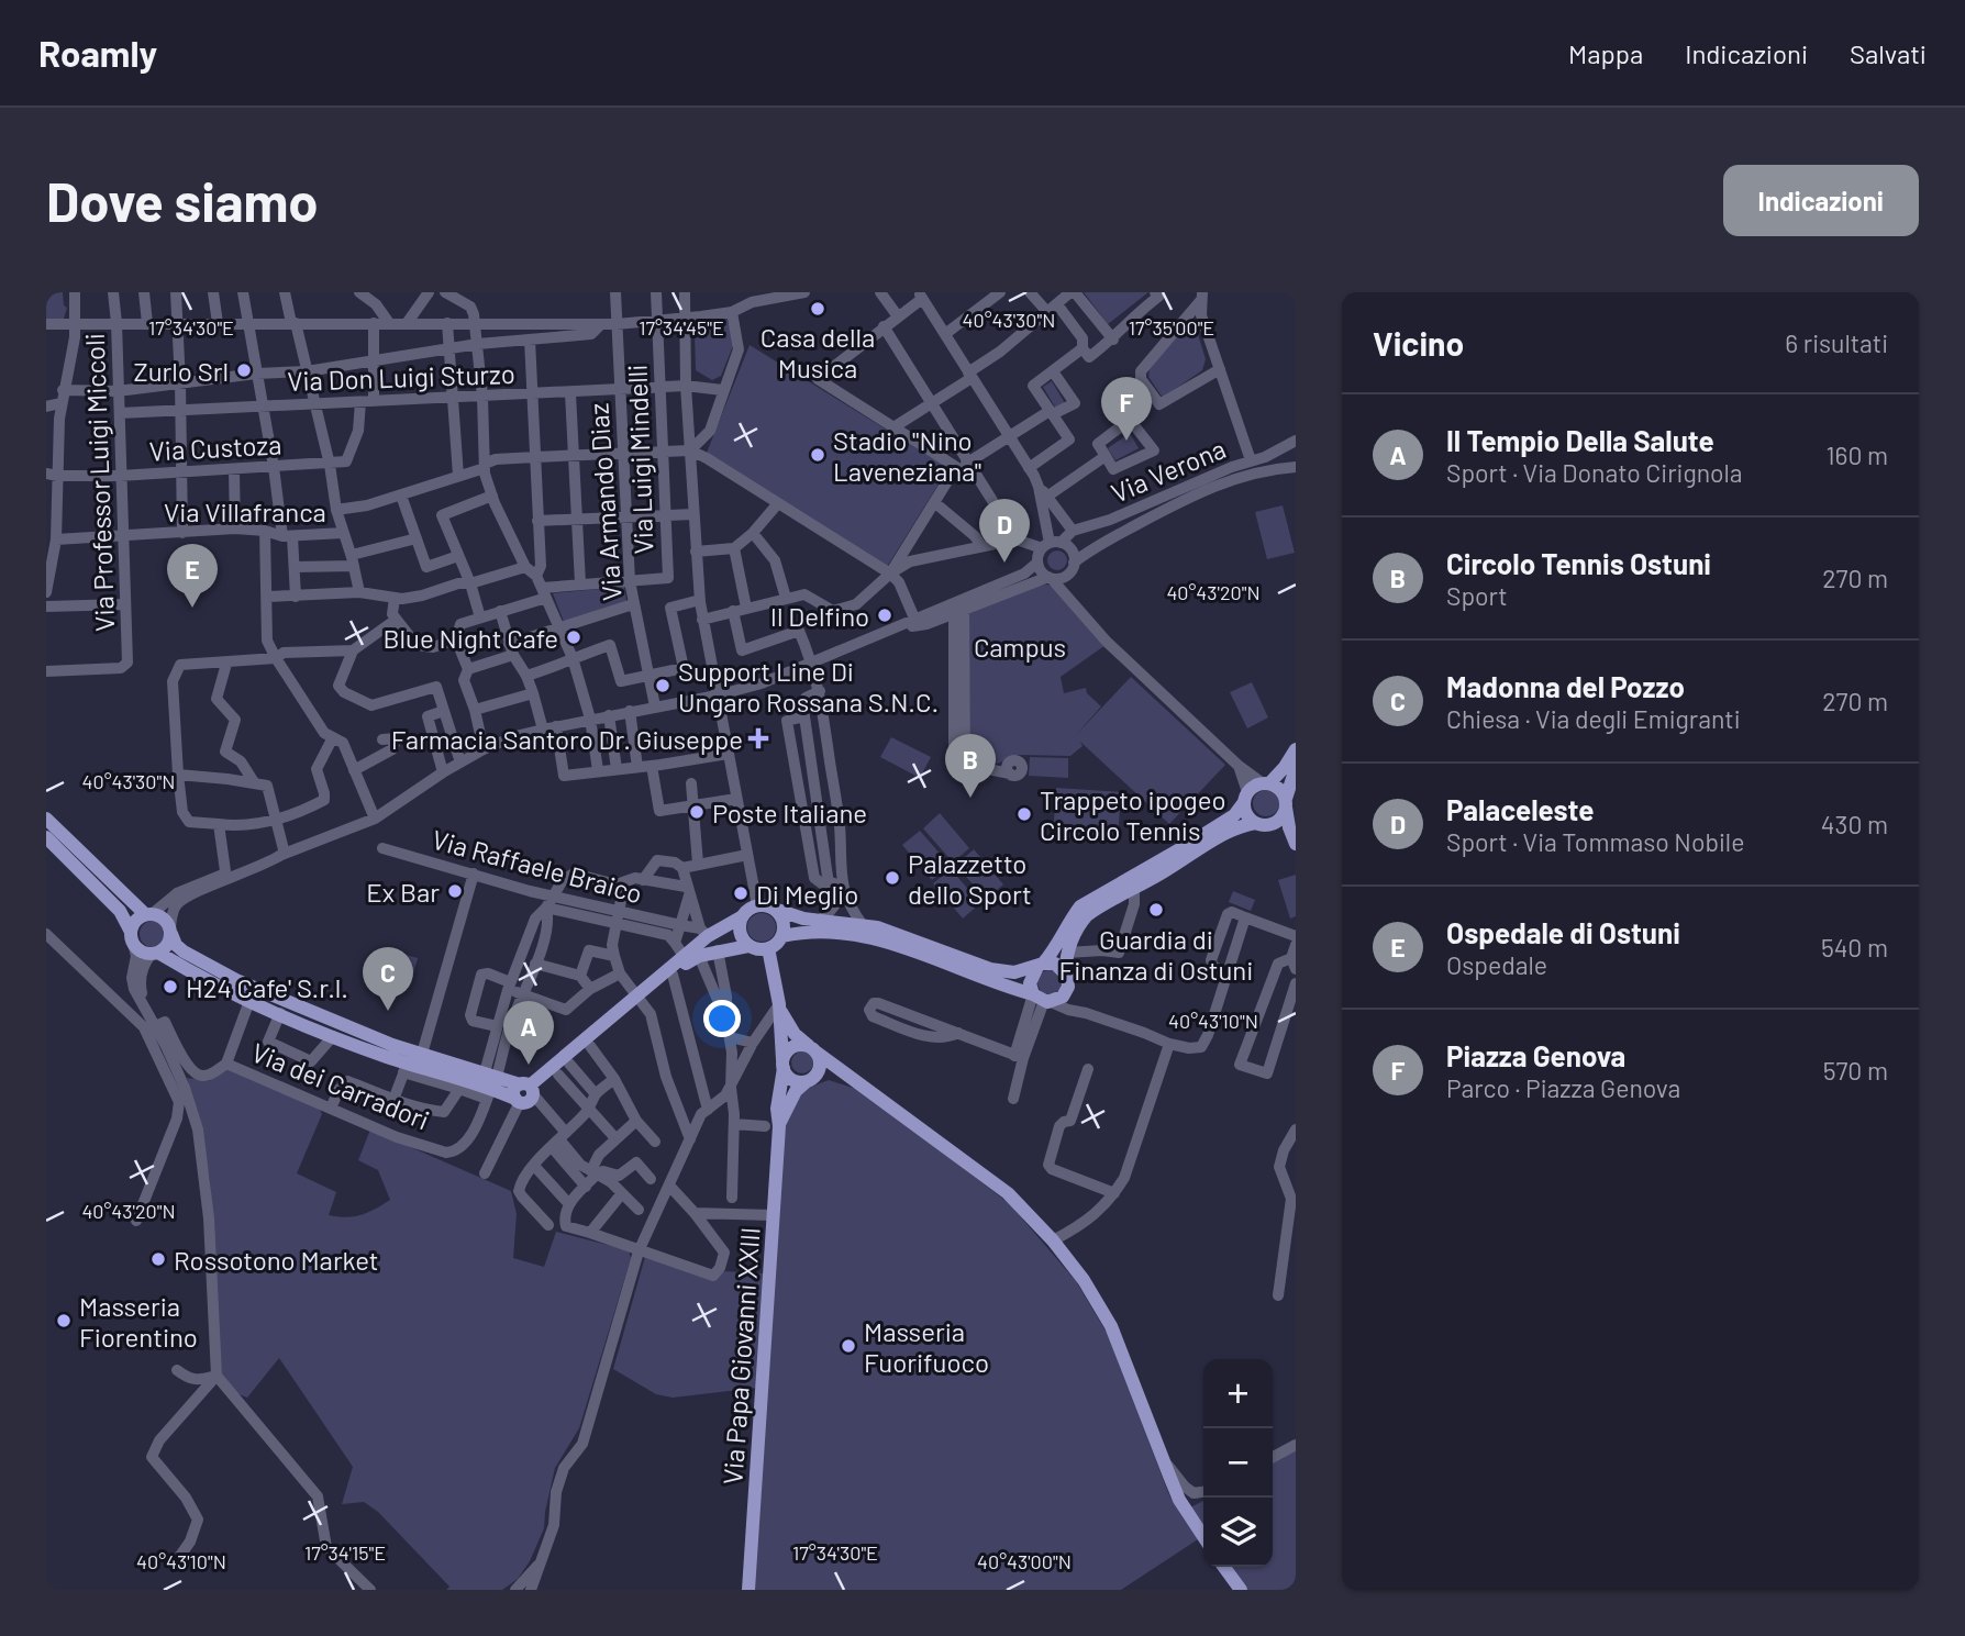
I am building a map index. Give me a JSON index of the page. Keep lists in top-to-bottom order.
{
  "streets": {
    "main road": ["Via Papa Giovanni XXIII"],
    "street": [
      "Via Don Luigi Sturzo",
      "Via Custoza",
      "Via Luigi Mindelli",
      "Via Verona",
      "Via Professor Luigi Miccoli",
      "Via Armando Diaz",
      "Via Villafranca",
      "Via Raffaele Braico",
      "Via dei Carradori"
    ]
  },
  "crossings": [
    ["Via Don Luigi Sturzo", "Via Luigi Mindelli"],
    ["Via Don Luigi Sturzo", "Via Professor Luigi Miccoli"],
    ["Via Don Luigi Sturzo", "Via Armando Diaz"],
    ["Via Custoza", "Via Professor Luigi Miccoli"],
    ["Via Luigi Mindelli", "Via Armando Diaz"],
    ["Via Professor Luigi Miccoli", "Via Villafranca"]
  ],
  "parks": ["Campus"],
  "places": {
    "other": [
      "Casa della Musica",
      "Zurlo Srl",
      "Stadio \"Nino Laveneziana\"",
      "Il Delfino",
      "Blue Night Cafe",
      "Support Line Di Ungaro Rossana S.N.C.",
      "Poste Italiane",
      "Trappeto ipogeo Circolo Tennis",
      "Palazzetto dello Sport",
      "Ex Bar",
      "Di Meglio",
      "Guardia di Finanza di Ostuni",
      "H24 Cafe' S.r.l.",
      "Rossotono Market",
      "Masseria Fiorentino",
      "Masseria Fuorifuoco"
    ],
    "health": ["Farmacia Santoro Dr. Giuseppe"]
  },
  "page": {
    "header": "Roamly",
    "nav": ["Mappa", "Indicazioni", "Salvati"],
    "buttons": "Indicazioni",
    "title": "Dove siamo",
    "heading": ["Vicino", "6 risultati"],
    "pins": [
      "F",
      "D",
      "E",
      "B",
      "C",
      "A"
    ],
    "list": [
      {
        "mark": "A",
        "name": "Il Tempio Della Salute",
        "note": "Sport · Via Donato Cirignola",
        "value": "160 m"
      },
      {
        "mark": "B",
        "name": "Circolo Tennis Ostuni",
        "note": "Sport",
        "value": "270 m"
      },
      {
        "mark": "C",
        "name": "Madonna del Pozzo",
        "note": "Chiesa · Via degli Emigranti",
        "value": "270 m"
      },
      {
        "mark": "D",
        "name": "Palaceleste",
        "note": "Sport · Via Tommaso Nobile",
        "value": "430 m"
      },
      {
        "mark": "E",
        "name": "Ospedale di Ostuni",
        "note": "Ospedale",
        "value": "540 m"
      },
      {
        "mark": "F",
        "name": "Piazza Genova",
        "note": "Parco · Piazza Genova",
        "value": "570 m"
      }
    ],
    "map_buttons": ["+", "−"]
  },
  "coordinates": [
    "40°43'30\"N",
    "17°34'30\"E",
    "17°34'45\"E",
    "17°35'00\"E",
    "40°43'20\"N",
    "40°43'10\"N",
    "17°34'15\"E",
    "40°43'00\"N"
  ]
}
